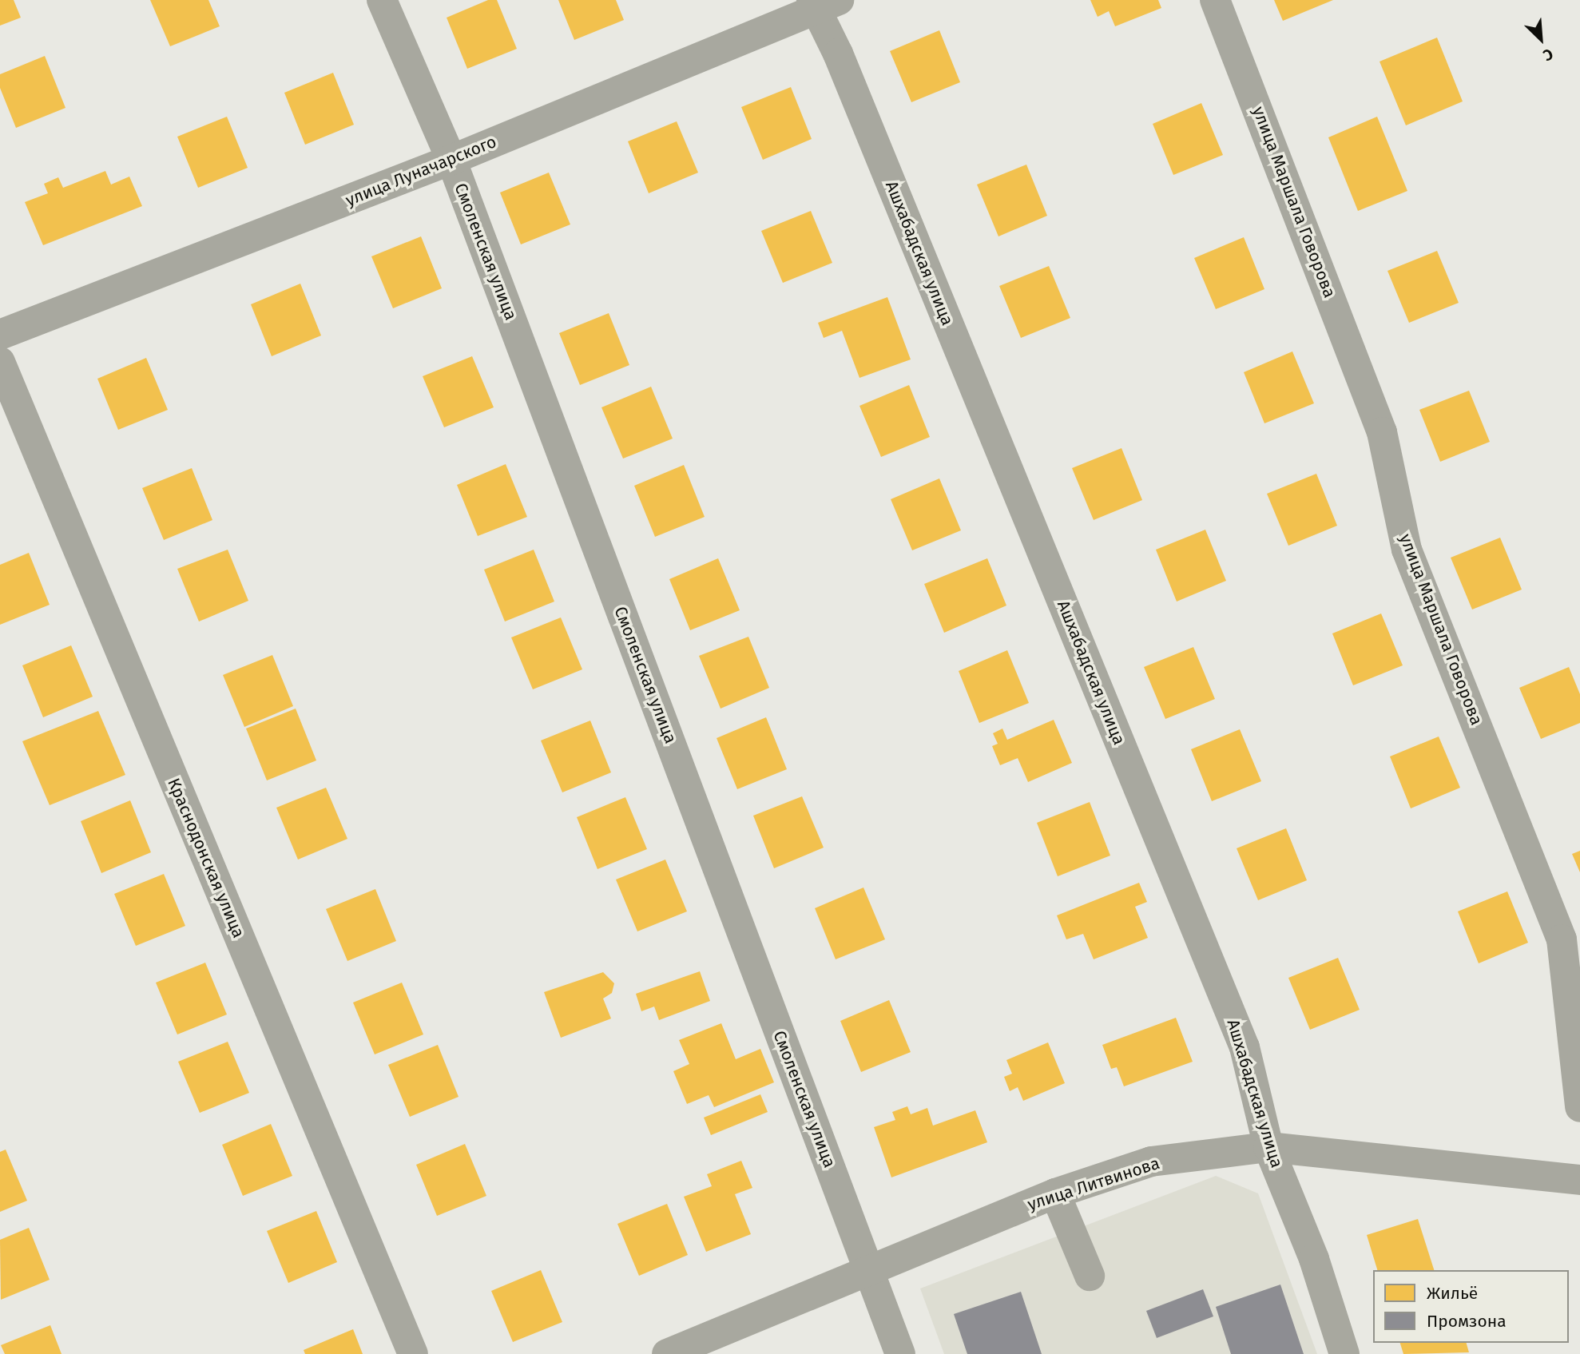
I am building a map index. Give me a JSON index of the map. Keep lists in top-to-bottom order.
{
  "streets": {
    "street": [
      "улица Луначарского",
      "улица Маршала Говорова",
      "Смоленская улица",
      "Ашхабадская улица",
      "Краснодонская улица",
      "улица Литвинова"
    ]
  },
  "crossings": [
    ["улица Луначарского", "Смоленская улица"],
    ["улица Луначарского", "Ашхабадская улица"],
    ["Смоленская улица", "улица Литвинова"],
    ["Ашхабадская улица", "улица Литвинова"]
  ],
  "legend": ["Жильё", "Промзона"],
  "north": "bottom right"
}
